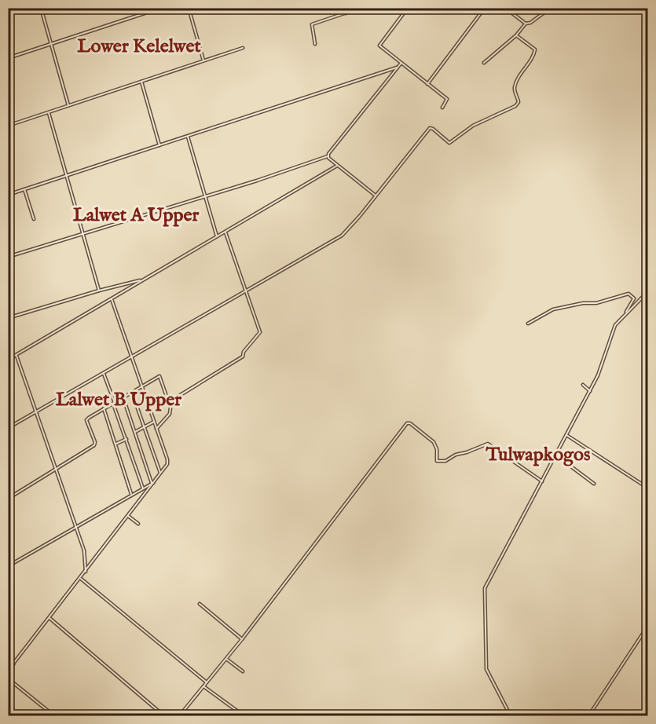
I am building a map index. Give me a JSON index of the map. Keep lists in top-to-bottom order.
{
  "districts": [
    "Lower Kelelwet",
    "Lalwet A Upper",
    "Lalwet B Upper",
    "Tulwapkogos"
  ]
}
